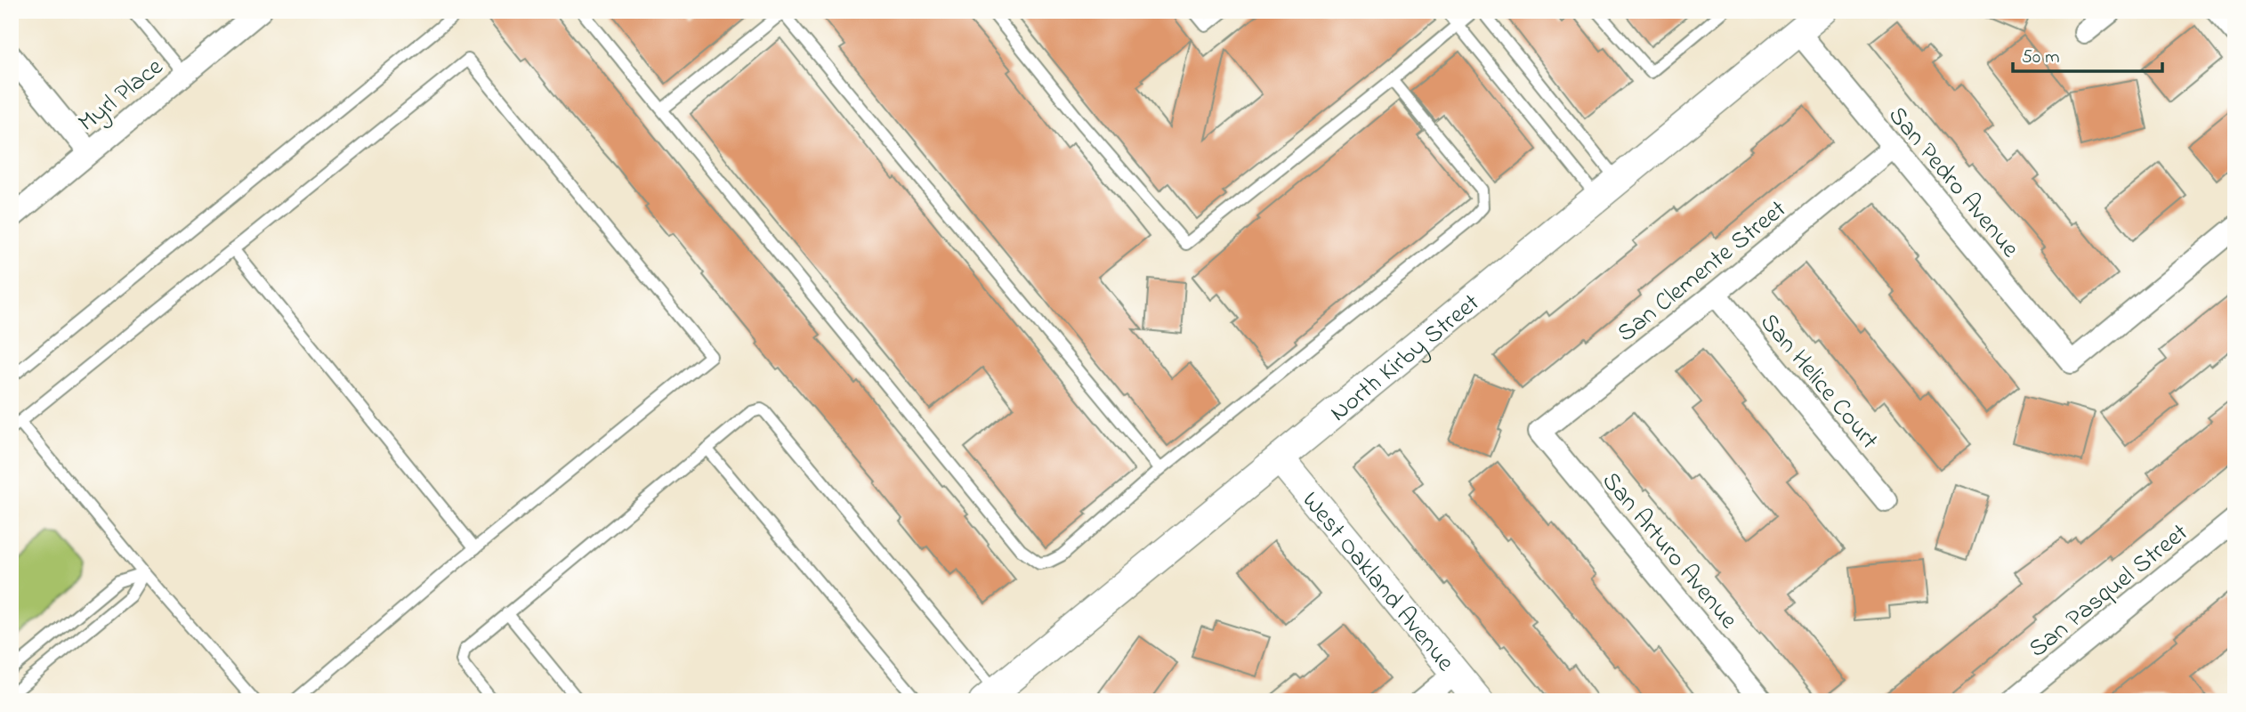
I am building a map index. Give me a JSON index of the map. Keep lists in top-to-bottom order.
{
  "streets": {
    "street": [
      "Myrl Place",
      "San Pedro Avenue",
      "San Clemente Street",
      "North Kirby Street",
      "San Helice Court",
      "San Arturo Avenue",
      "West Oakland Avenue",
      "San Pasquel Street"
    ]
  },
  "crossings": [
    ["San Pedro Avenue", "San Clemente Street"],
    ["San Pedro Avenue", "North Kirby Street"],
    ["San Clemente Street", "San Helice Court"],
    ["San Clemente Street", "San Arturo Avenue"],
    ["North Kirby Street", "West Oakland Avenue"]
  ],
  "scale_bar": "50 m"
}
